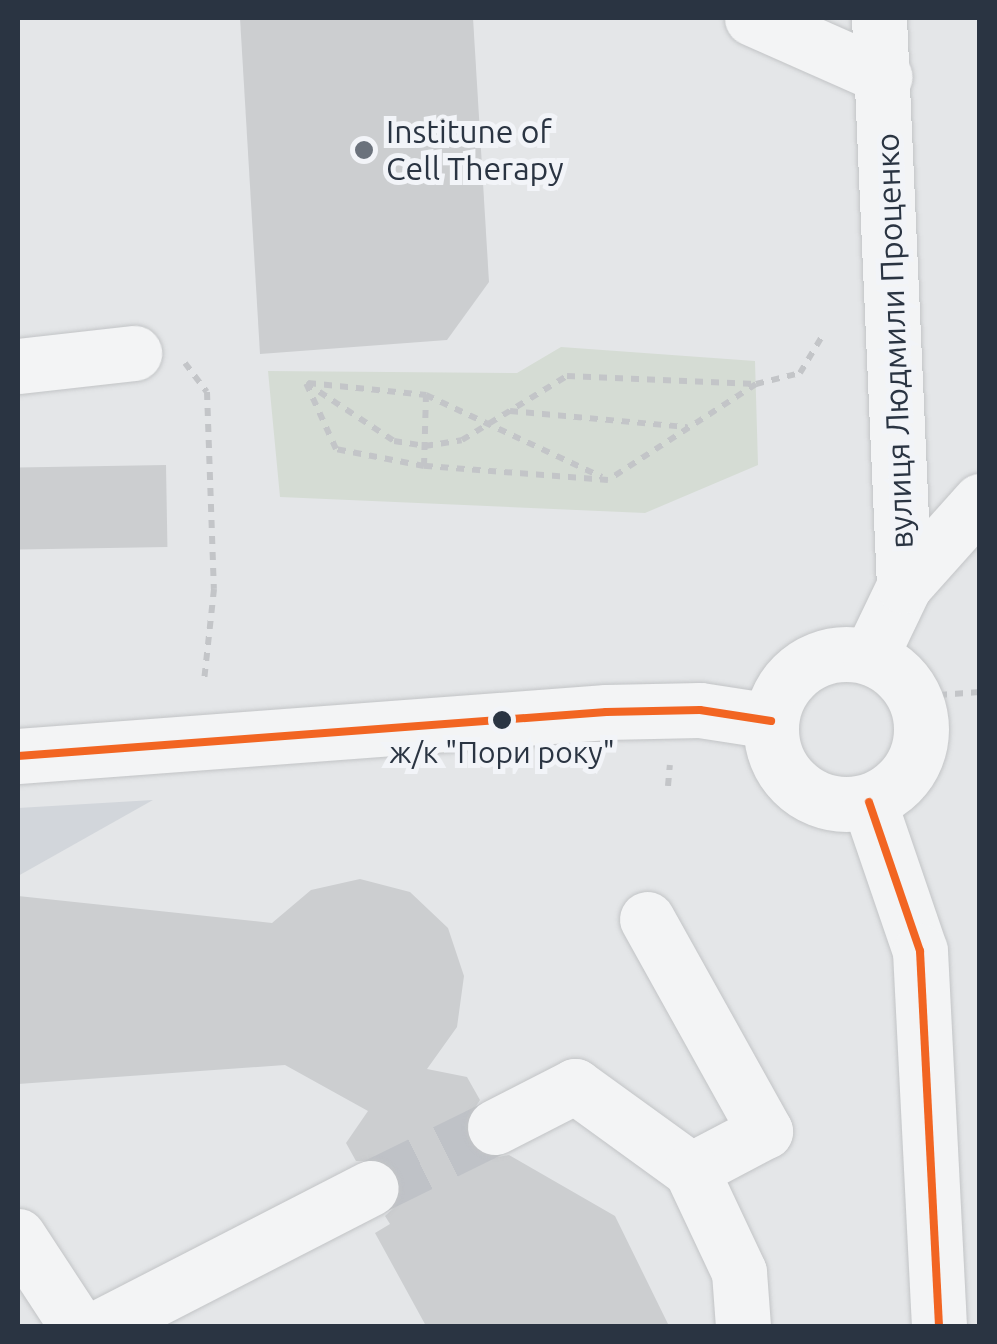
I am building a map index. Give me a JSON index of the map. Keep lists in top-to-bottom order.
{
  "streets": {
    "street": ["вулиця Людмили Проценко"]
  },
  "places": ["Institune of Cell Therapy", "ж/к \"Пори року\""]
}
